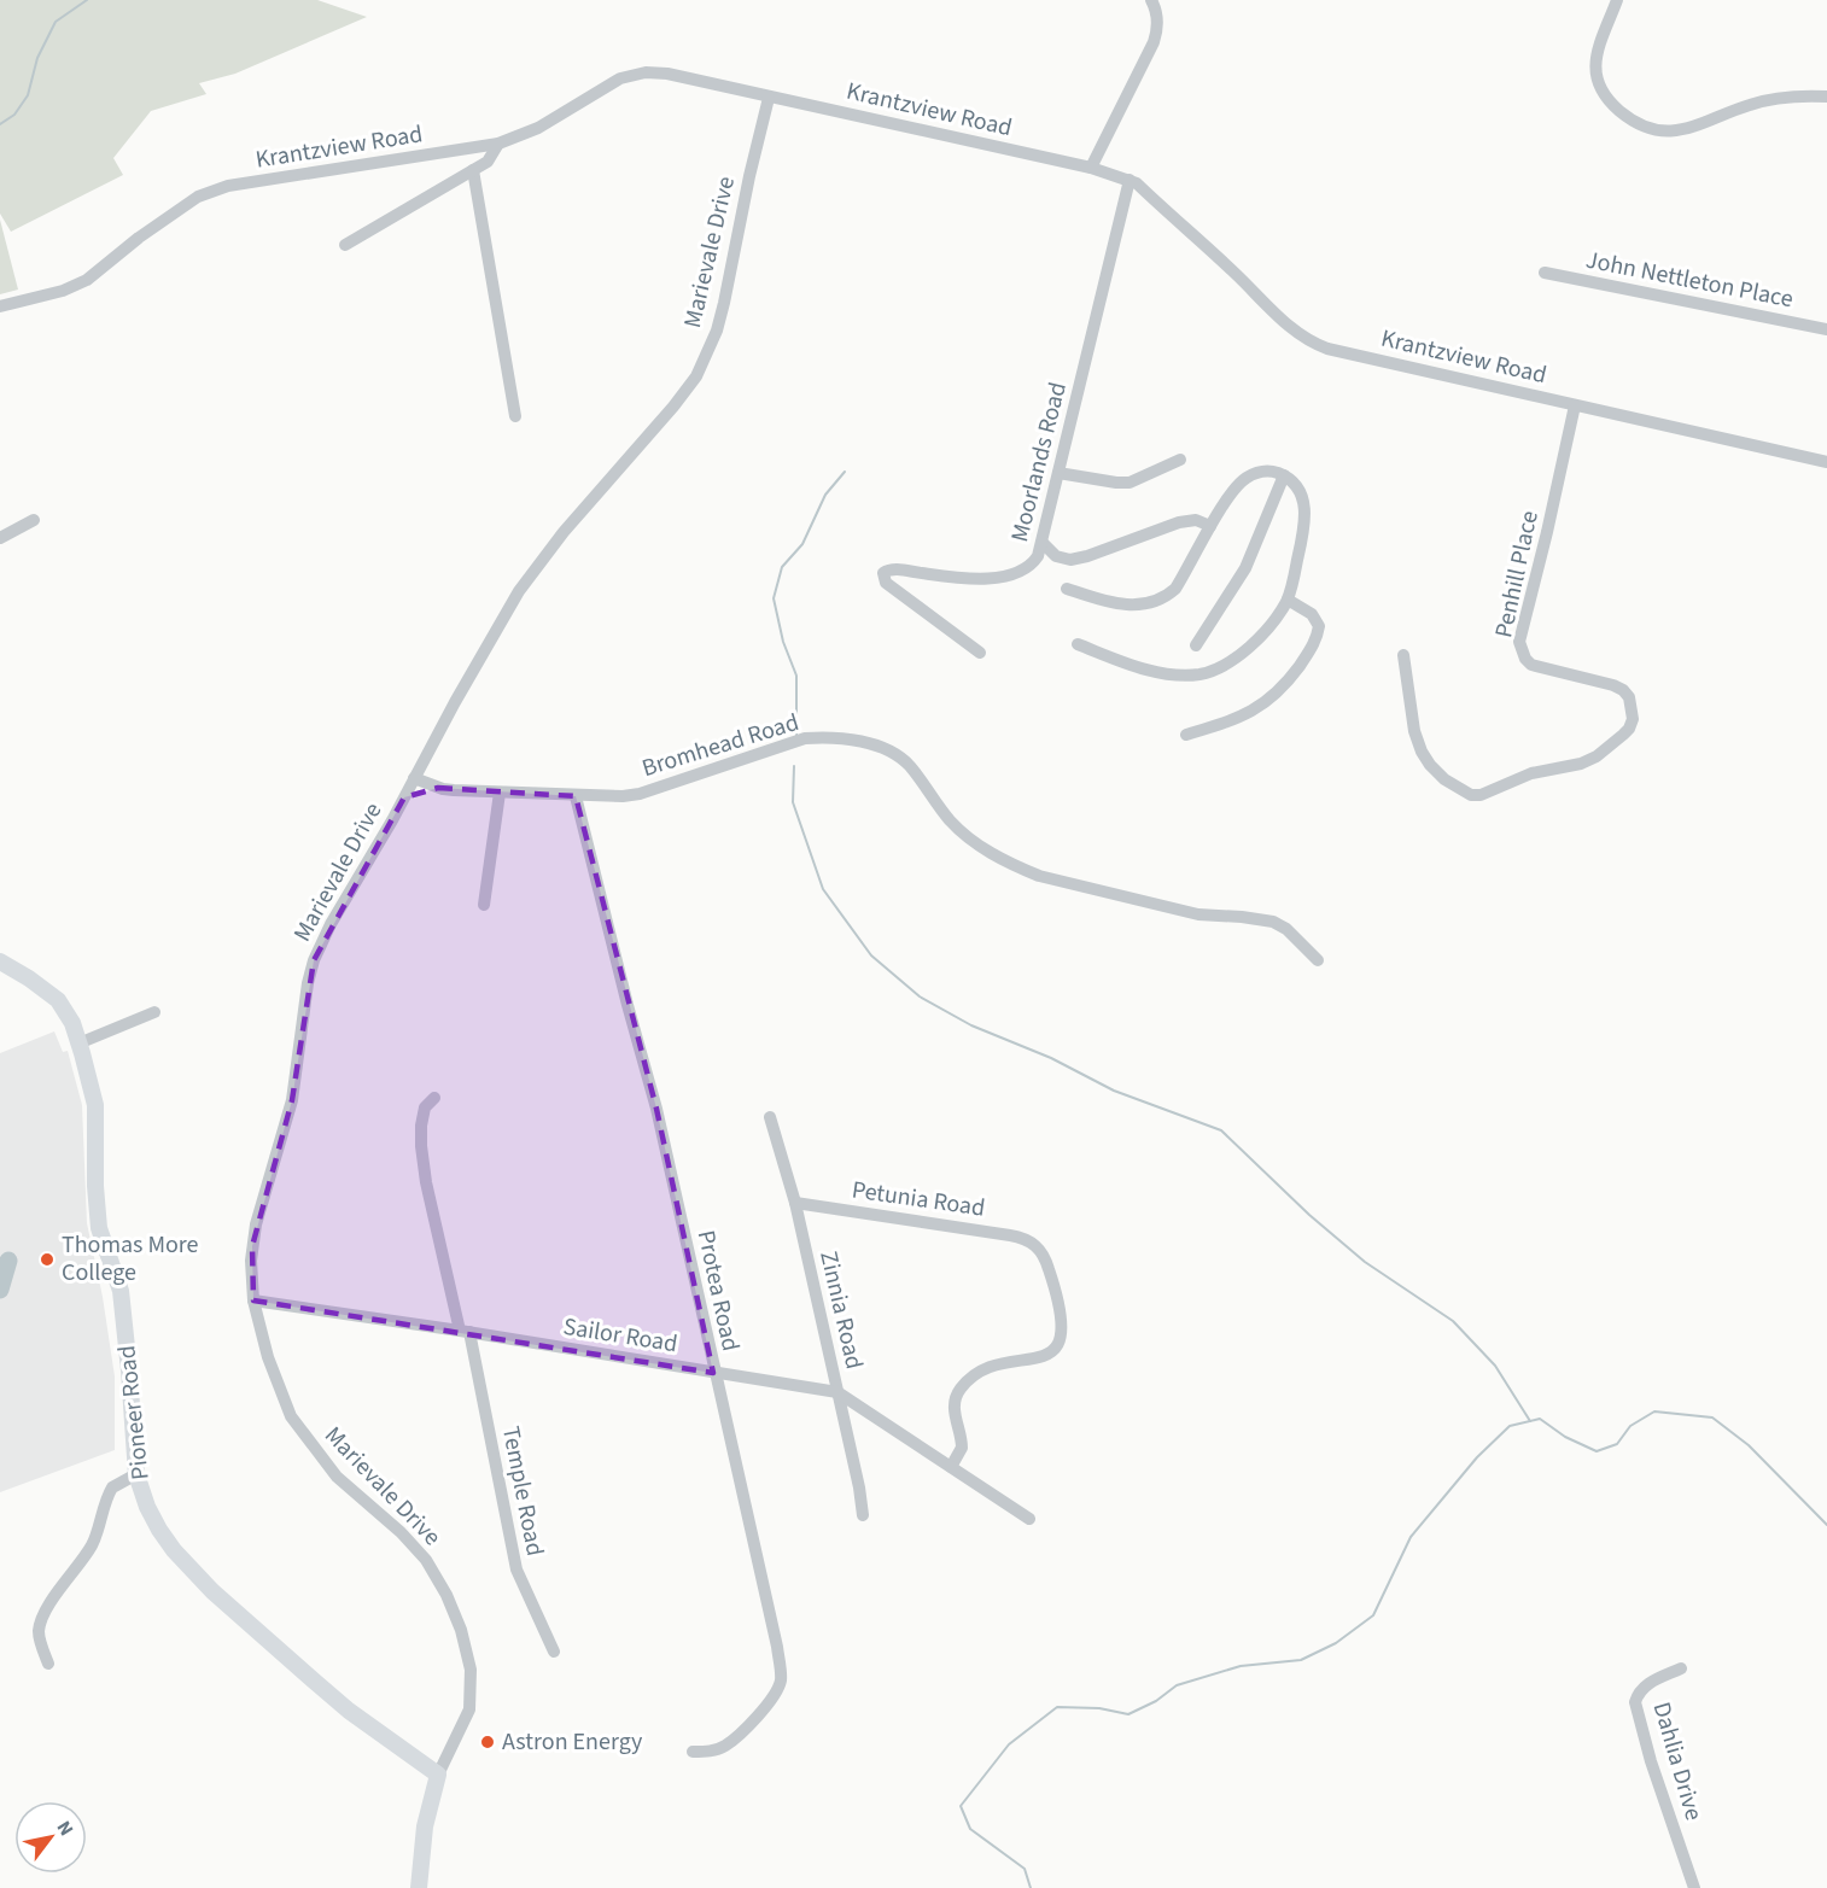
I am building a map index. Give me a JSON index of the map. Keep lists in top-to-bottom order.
{
  "streets": {
    "main road": ["Pioneer Road"],
    "street": [
      "Krantzview Road",
      "Marievale Drive",
      "John Nettleton Place",
      "Moorlands Road",
      "Penhill Place",
      "Bromhead Road",
      "Petunia Road",
      "Protea Road",
      "Zinnia Road",
      "Sailor Road",
      "Temple Road",
      "Dahlia Drive"
    ]
  },
  "crossings": [
    ["Krantzview Road", "Marievale Drive"],
    ["Krantzview Road", "Moorlands Road"],
    ["Krantzview Road", "Penhill Place"],
    ["Marievale Drive", "Bromhead Road"],
    ["Marievale Drive", "Sailor Road"],
    ["Marievale Drive", "Pioneer Road"],
    ["Bromhead Road", "Protea Road"],
    ["Petunia Road", "Zinnia Road"],
    ["Petunia Road", "Sailor Road"],
    ["Protea Road", "Sailor Road"],
    ["Zinnia Road", "Sailor Road"],
    ["Sailor Road", "Temple Road"]
  ],
  "places": ["Thomas More College", "Astron Energy"],
  "north": "top right"
}
